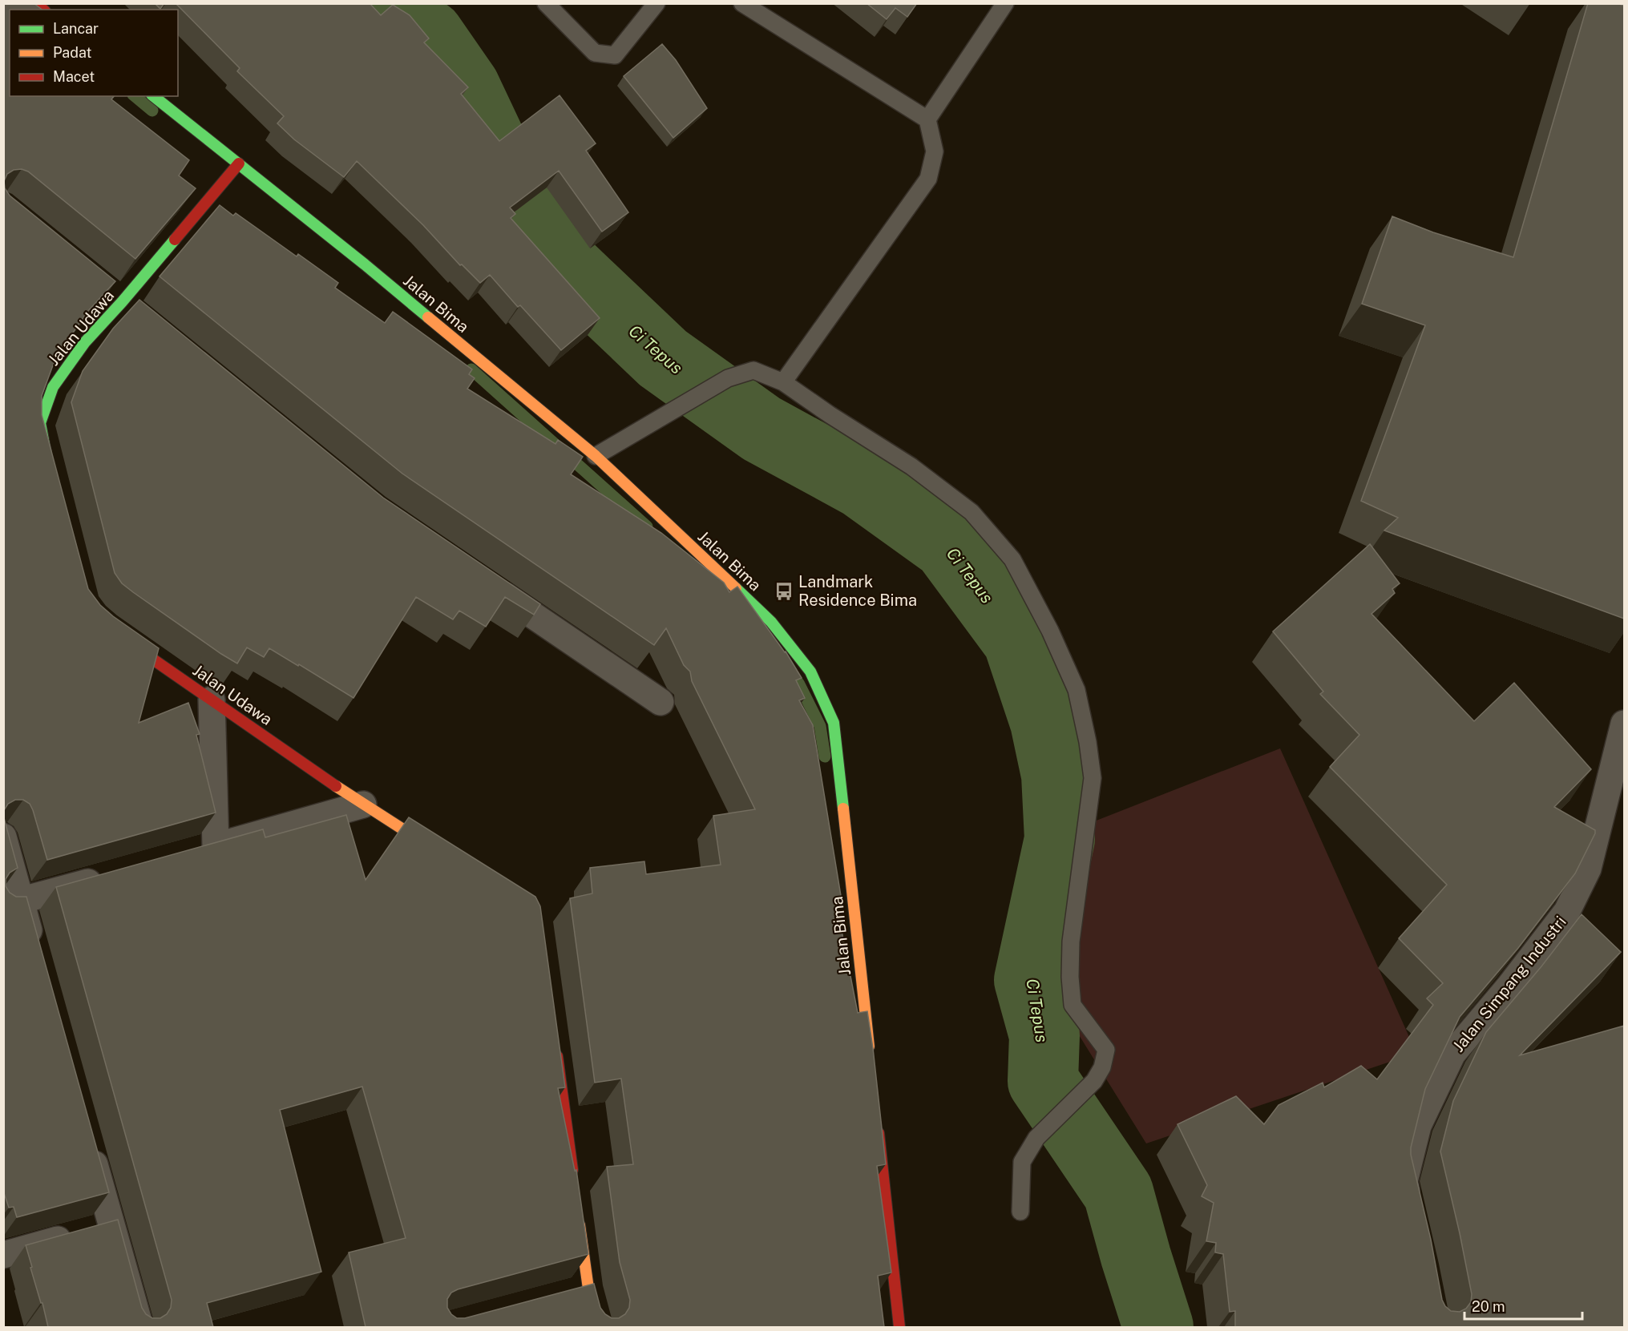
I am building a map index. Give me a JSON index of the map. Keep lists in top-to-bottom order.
{
  "streets": {
    "street": ["Jalan Bima", "Jalan Udawa", "Jalan Simpang Industri"]
  },
  "crossings": [
    ["Jalan Bima", "Jalan Udawa"]
  ],
  "water": ["Ci Tepus"],
  "places": {
    "bus stop": ["Landmark Residence Bima"]
  },
  "legend": ["Lancar", "Padat", "Macet"],
  "scale_bar": "20 m"
}
